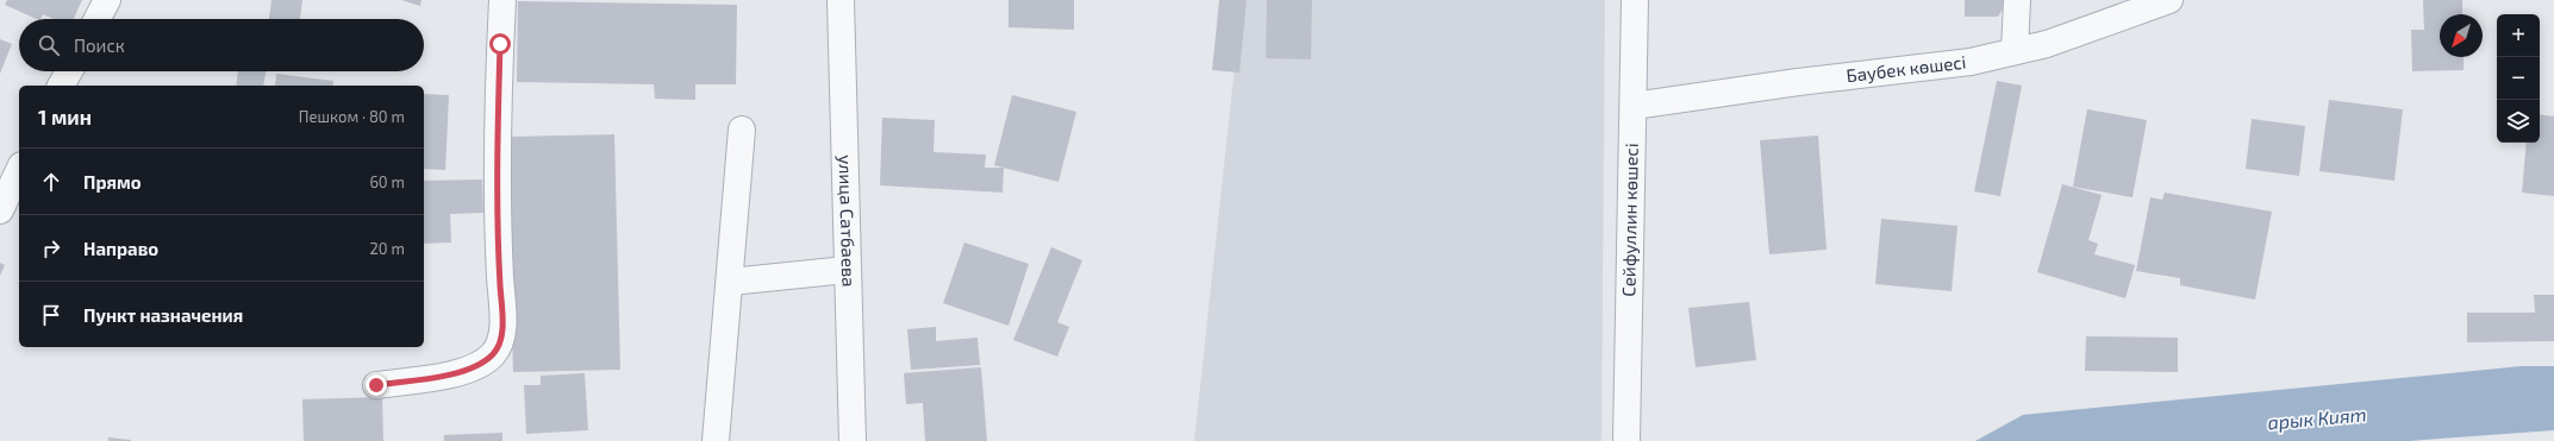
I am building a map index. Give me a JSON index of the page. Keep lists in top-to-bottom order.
{
  "streets": {
    "street": ["Баубек көшесі", "улица Сатбаева", "Сейфуллин көшесі"]
  },
  "crossings": [
    ["Баубек көшесі", "Сейфуллин көшесі"]
  ],
  "water": ["арык Кият"],
  "north": "bottom left",
  "page": {
    "map_buttons": ["+", "−"],
    "search": "Поиск",
    "heading": ["1 мин", "Пешком · 80 m"],
    "list": [
      ["Прямо", "60 m"],
      ["Направо", "20 m"],
      "Пункт назначения"
    ]
  }
}
